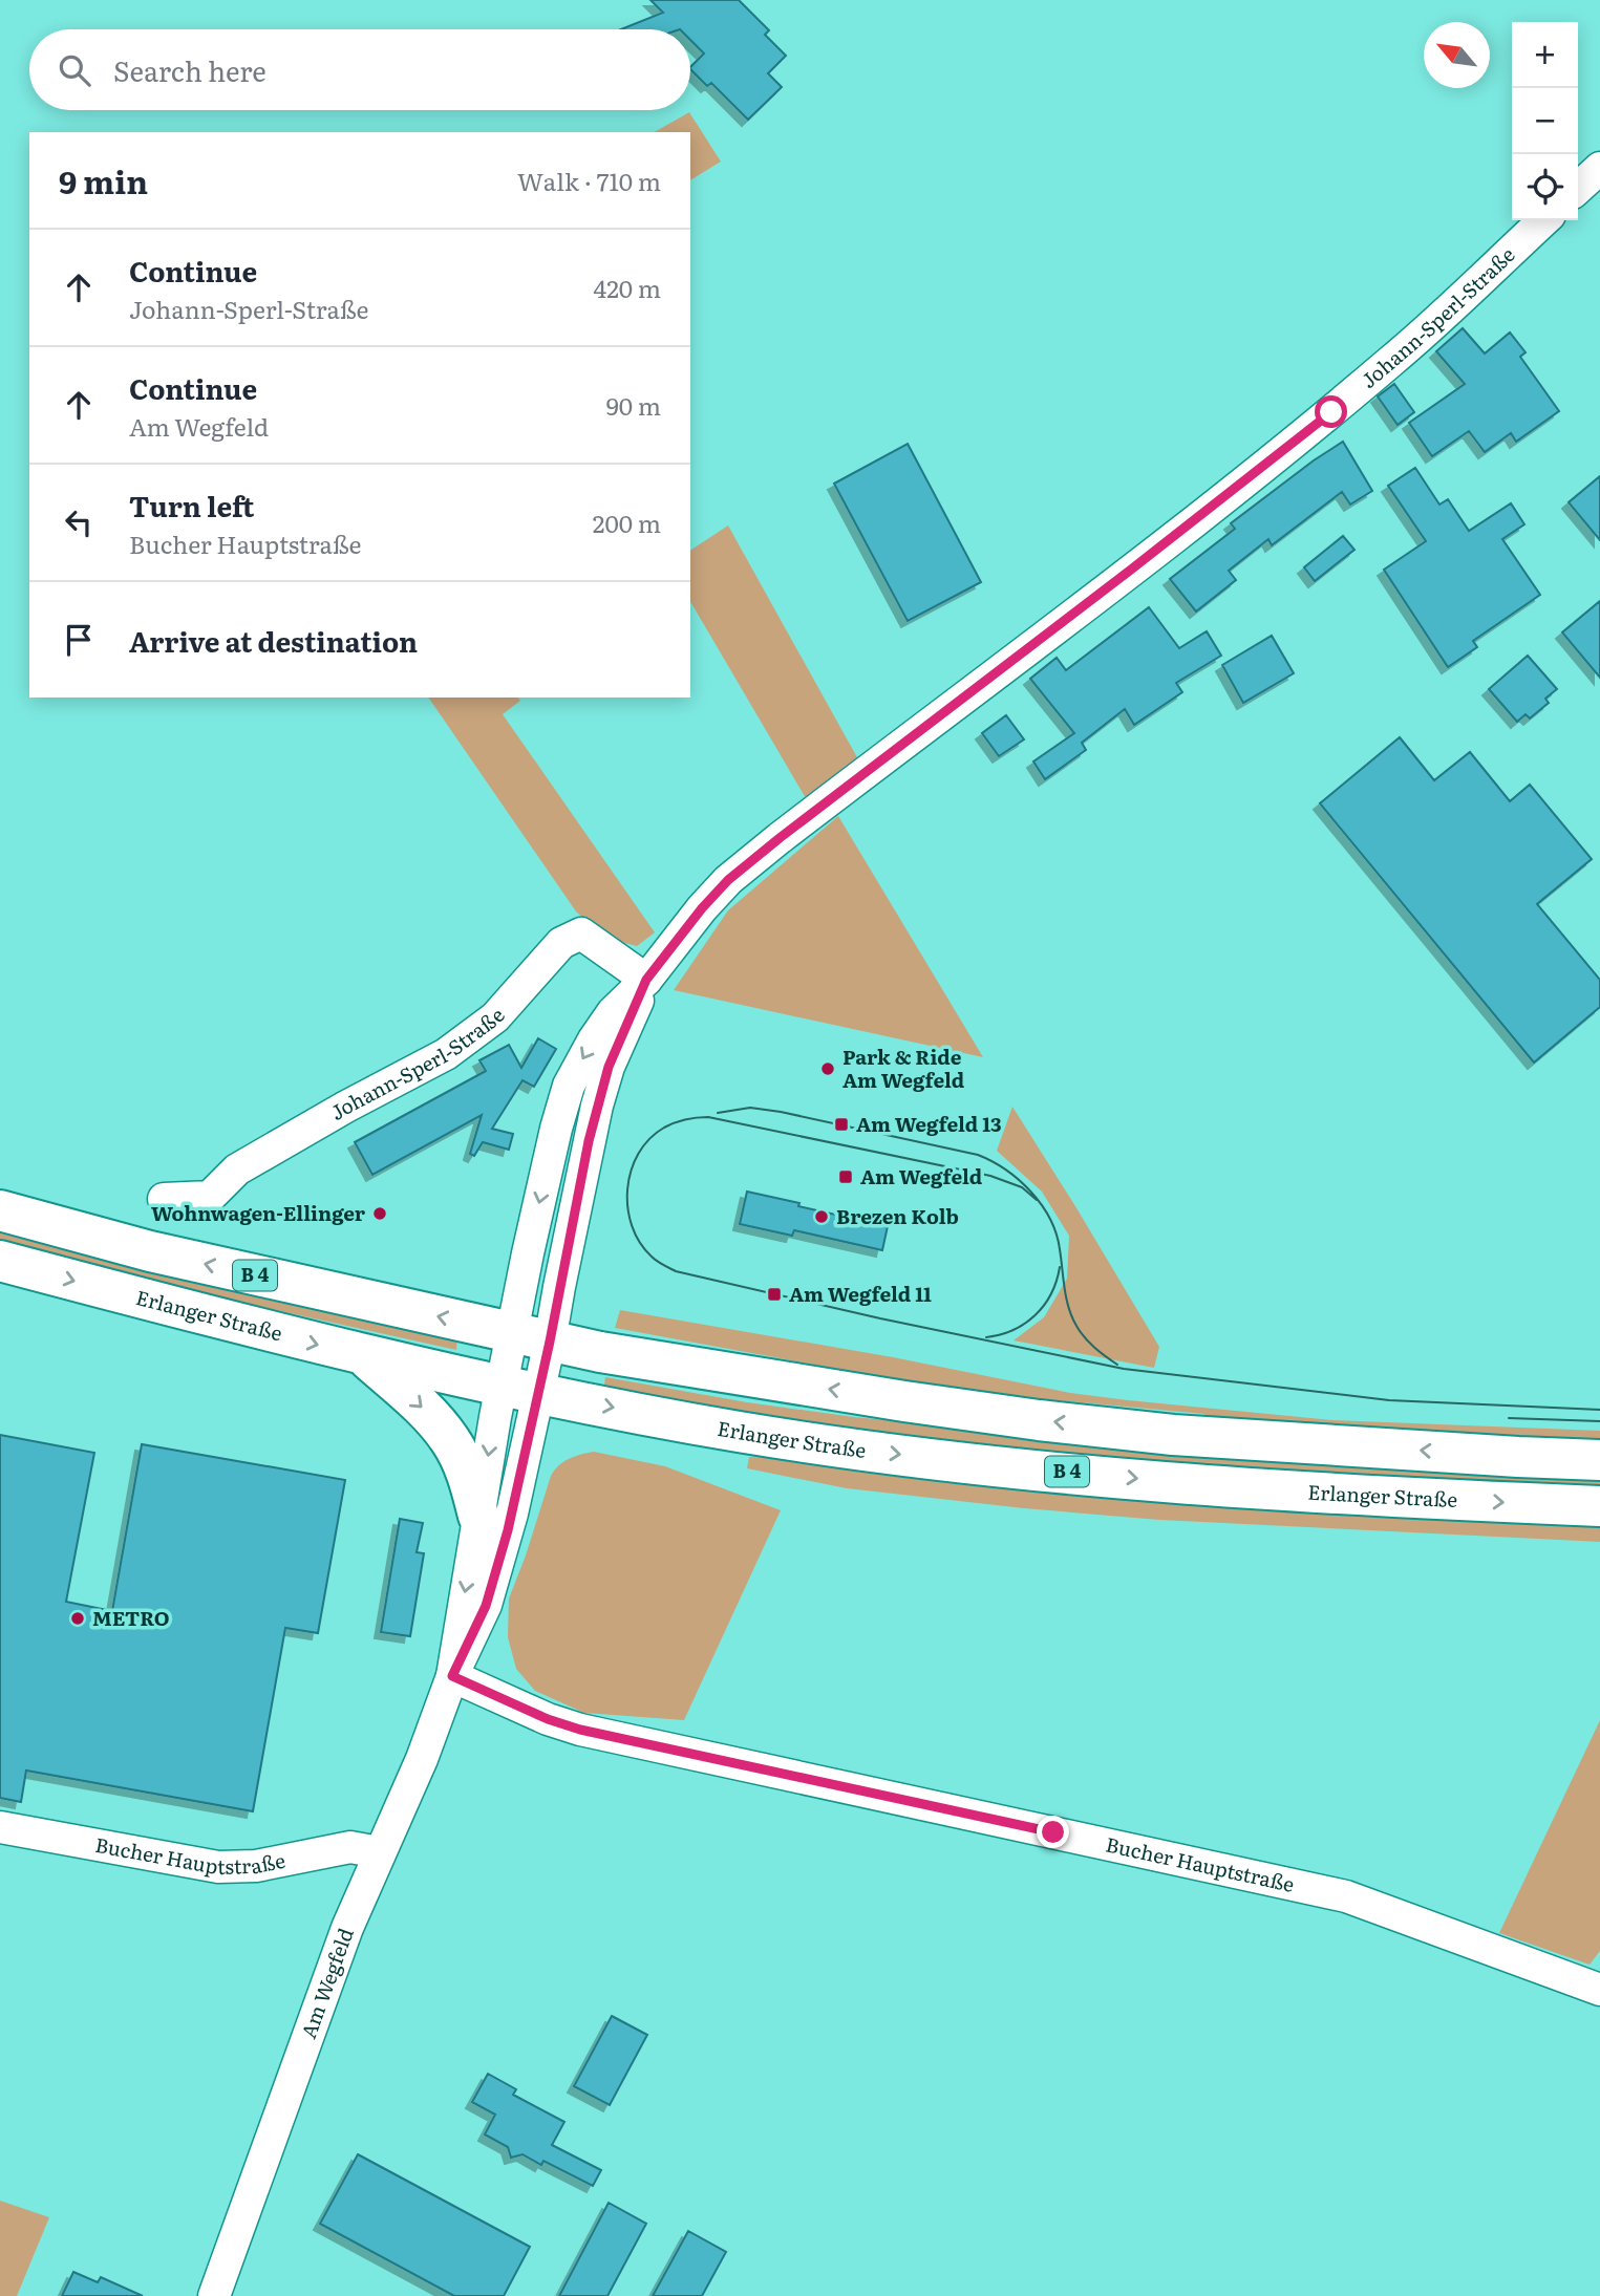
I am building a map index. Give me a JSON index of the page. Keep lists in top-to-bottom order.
{
  "streets": {
    "main road": ["B 4", "Erlanger Straße"],
    "street": ["Johann-Sperl-Straße", "Bucher Hauptstraße", "Am Wegfeld"]
  },
  "crossings": [
    ["Johann-Sperl-Straße", "B 4"],
    ["Johann-Sperl-Straße", "Erlanger Straße"],
    ["Johann-Sperl-Straße", "Am Wegfeld"],
    ["B 4", "Erlanger Straße"],
    ["B 4", "Am Wegfeld"],
    ["Erlanger Straße", "Am Wegfeld"],
    ["Bucher Hauptstraße", "Am Wegfeld"]
  ],
  "places": {
    "other": [
      "Park & Ride Am Wegfeld",
      "Wohnwagen-Ellinger",
      "Brezen Kolb",
      "METRO"
    ],
    "transit": ["Am Wegfeld 13", "Am Wegfeld", "Am Wegfeld 11"]
  },
  "north": "top left",
  "page": {
    "map_buttons": ["+", "−"],
    "search": "Search here",
    "heading": ["9 min", "Walk · 710 m"],
    "list": [
      ["Continue", "Johann-Sperl-Straße", "420 m"],
      ["Continue", "Am Wegfeld", "90 m"],
      ["Turn left", "Bucher Hauptstraße", "200 m"],
      "Arrive at destination"
    ]
  }
}
